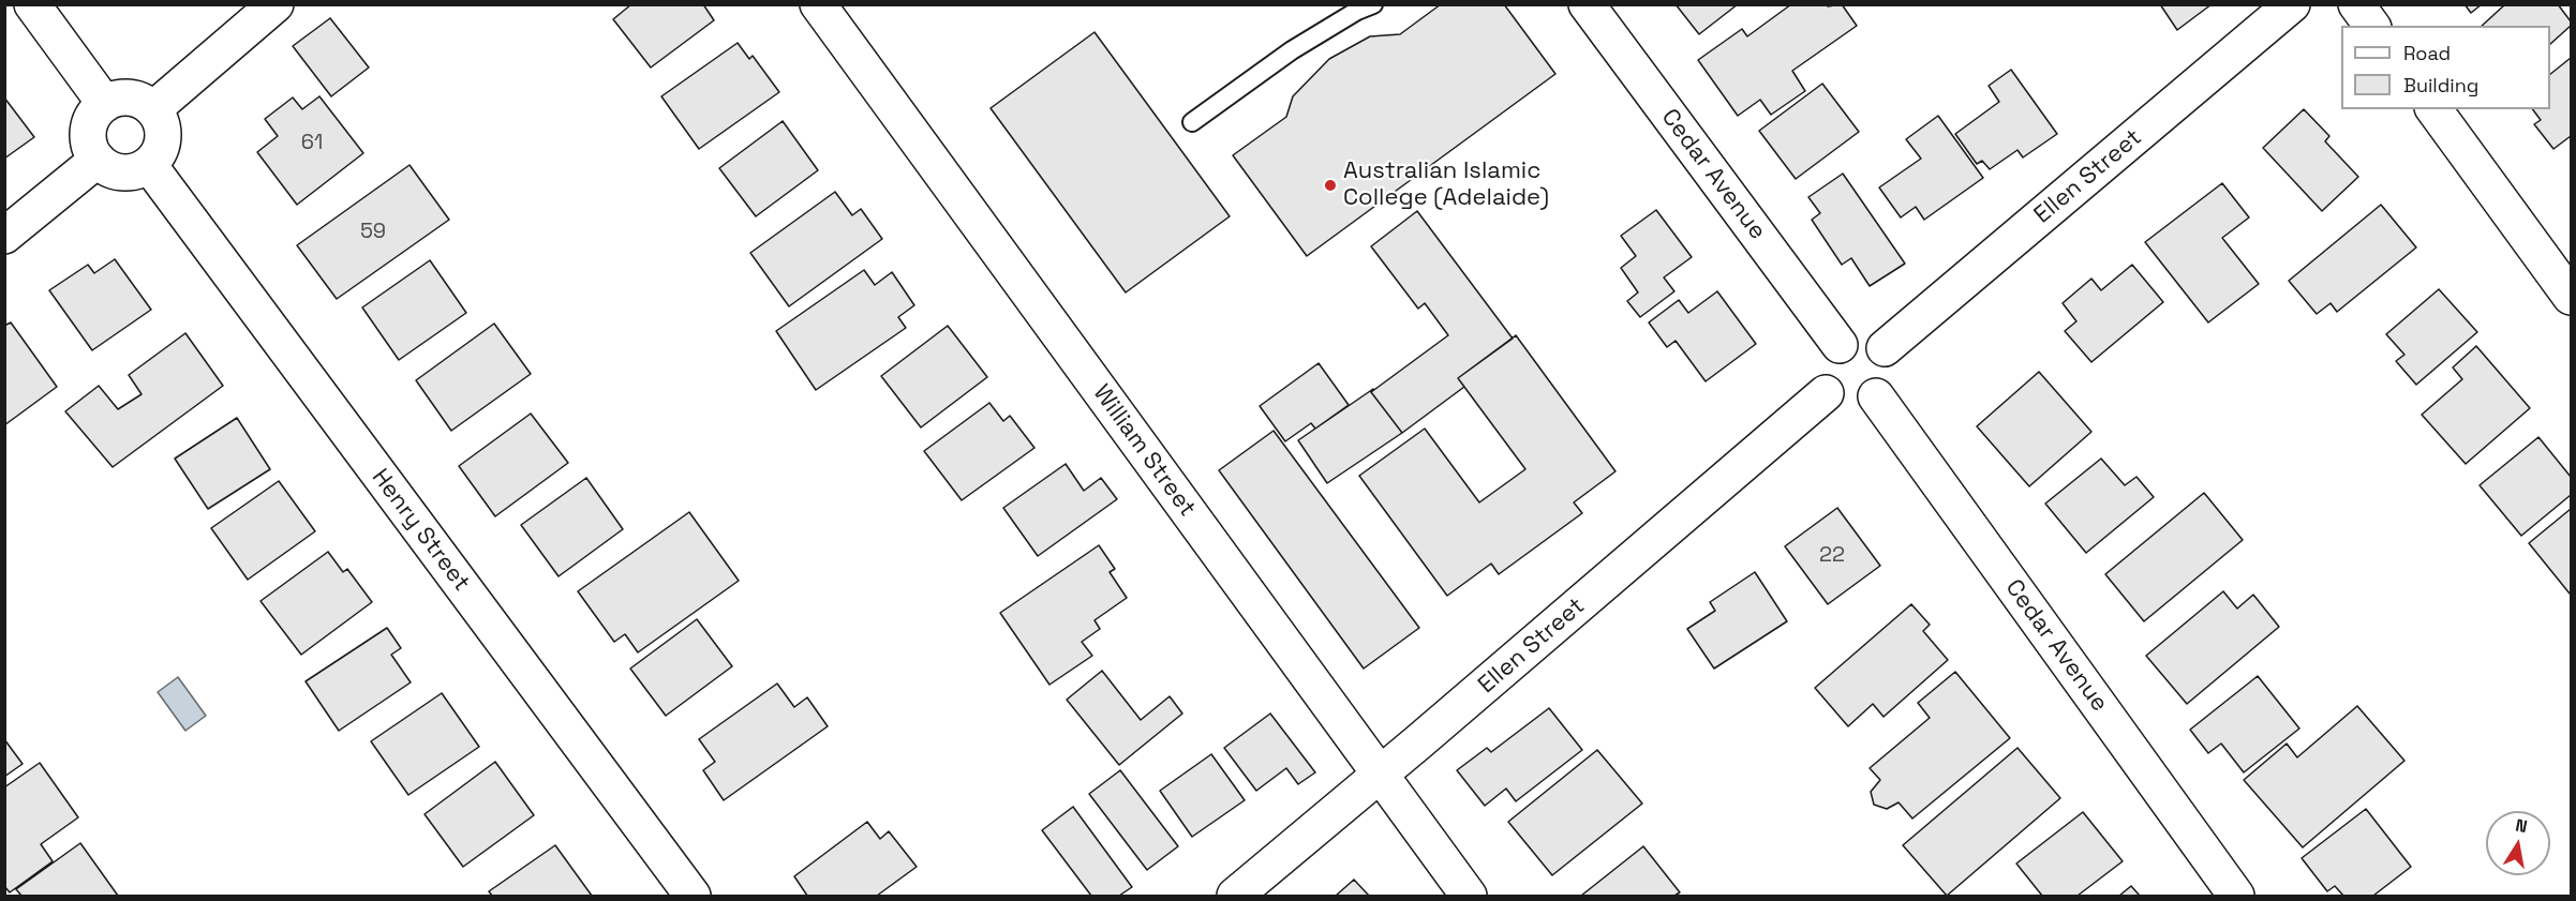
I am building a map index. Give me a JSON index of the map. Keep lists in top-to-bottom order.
{
  "streets": {
    "street": [
      "Cedar Avenue",
      "Ellen Street",
      "William Street",
      "Henry Street"
    ]
  },
  "crossings": [
    ["Cedar Avenue", "Ellen Street"],
    ["Ellen Street", "William Street"]
  ],
  "places": ["Australian Islamic College (Adelaide)"],
  "house_numbers": ["61", "59", "22"],
  "legend": ["Road", "Building"],
  "north": "top"
}
